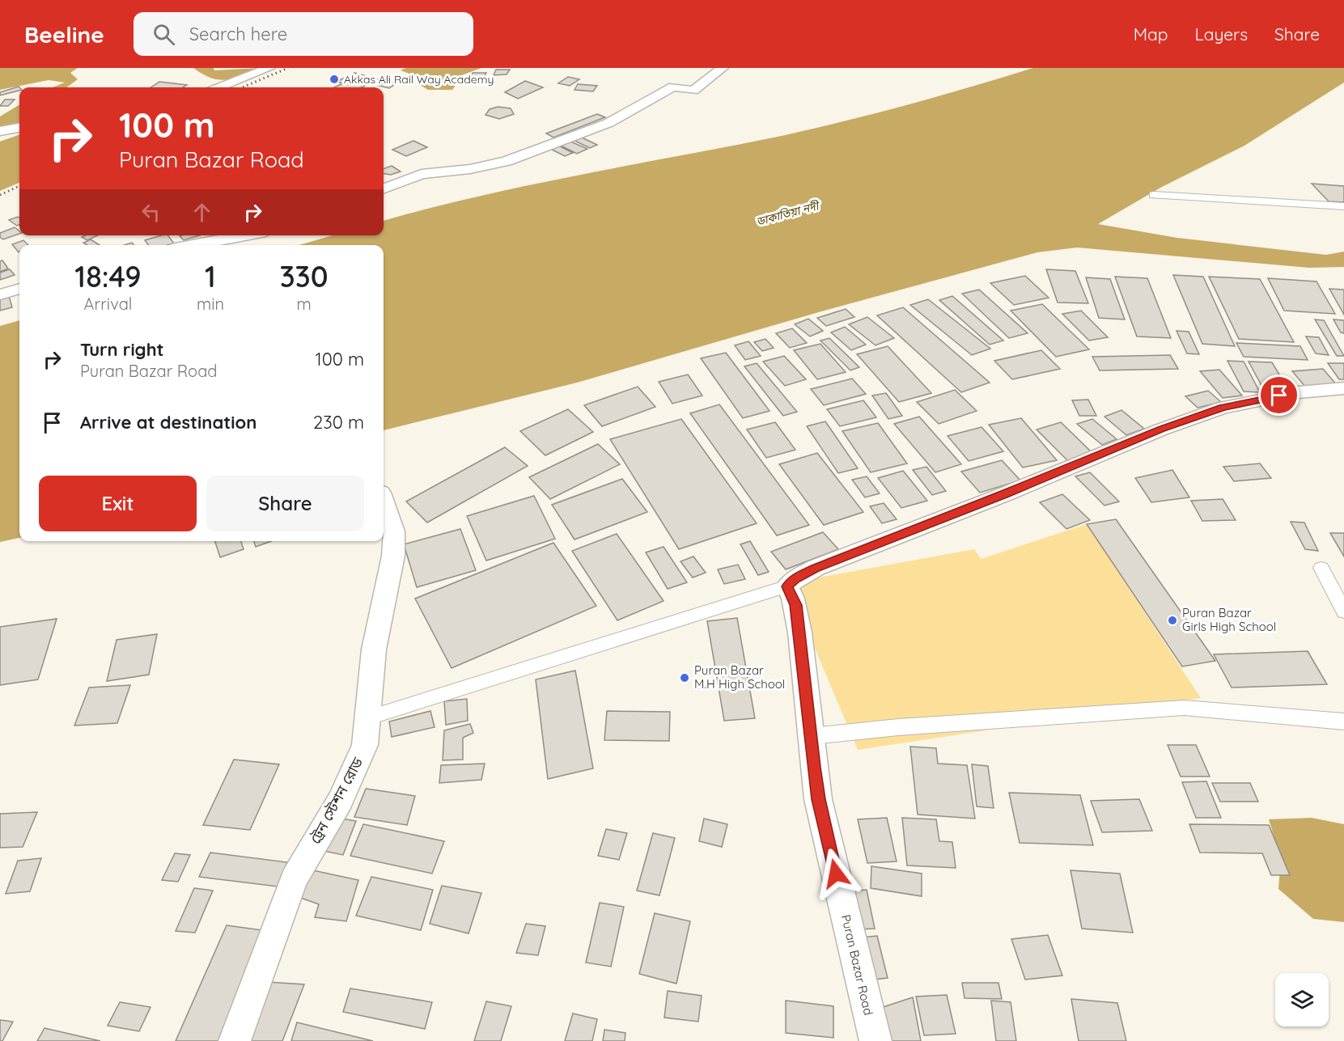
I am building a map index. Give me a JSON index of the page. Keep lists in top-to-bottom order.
{
  "streets": {
    "street": ["ট্রেন স্টেশন রোড", "Puran Bazar Road"]
  },
  "water": ["ডাকাতিয়া নদী"],
  "places": ["Akkas Ali Rail Way Academy", "Puran Bazar Girls High School", "Puran Bazar M.H High School"],
  "page": {
    "header": "Beeline",
    "search": "Search here",
    "nav": ["Map", "Layers", "Share"],
    "turn": ["100 m", "Puran Bazar Road"],
    "eta": [
      "18:49",
      "Arrival",
      "1",
      "min",
      "330",
      "m"
    ],
    "list": [
      {
        "name": "Turn right",
        "note": "Puran Bazar Road",
        "value": "100 m"
      },
      {
        "name": "Arrive at destination",
        "value": "230 m"
      }
    ],
    "buttons": ["Exit", "Share"]
  }
}
